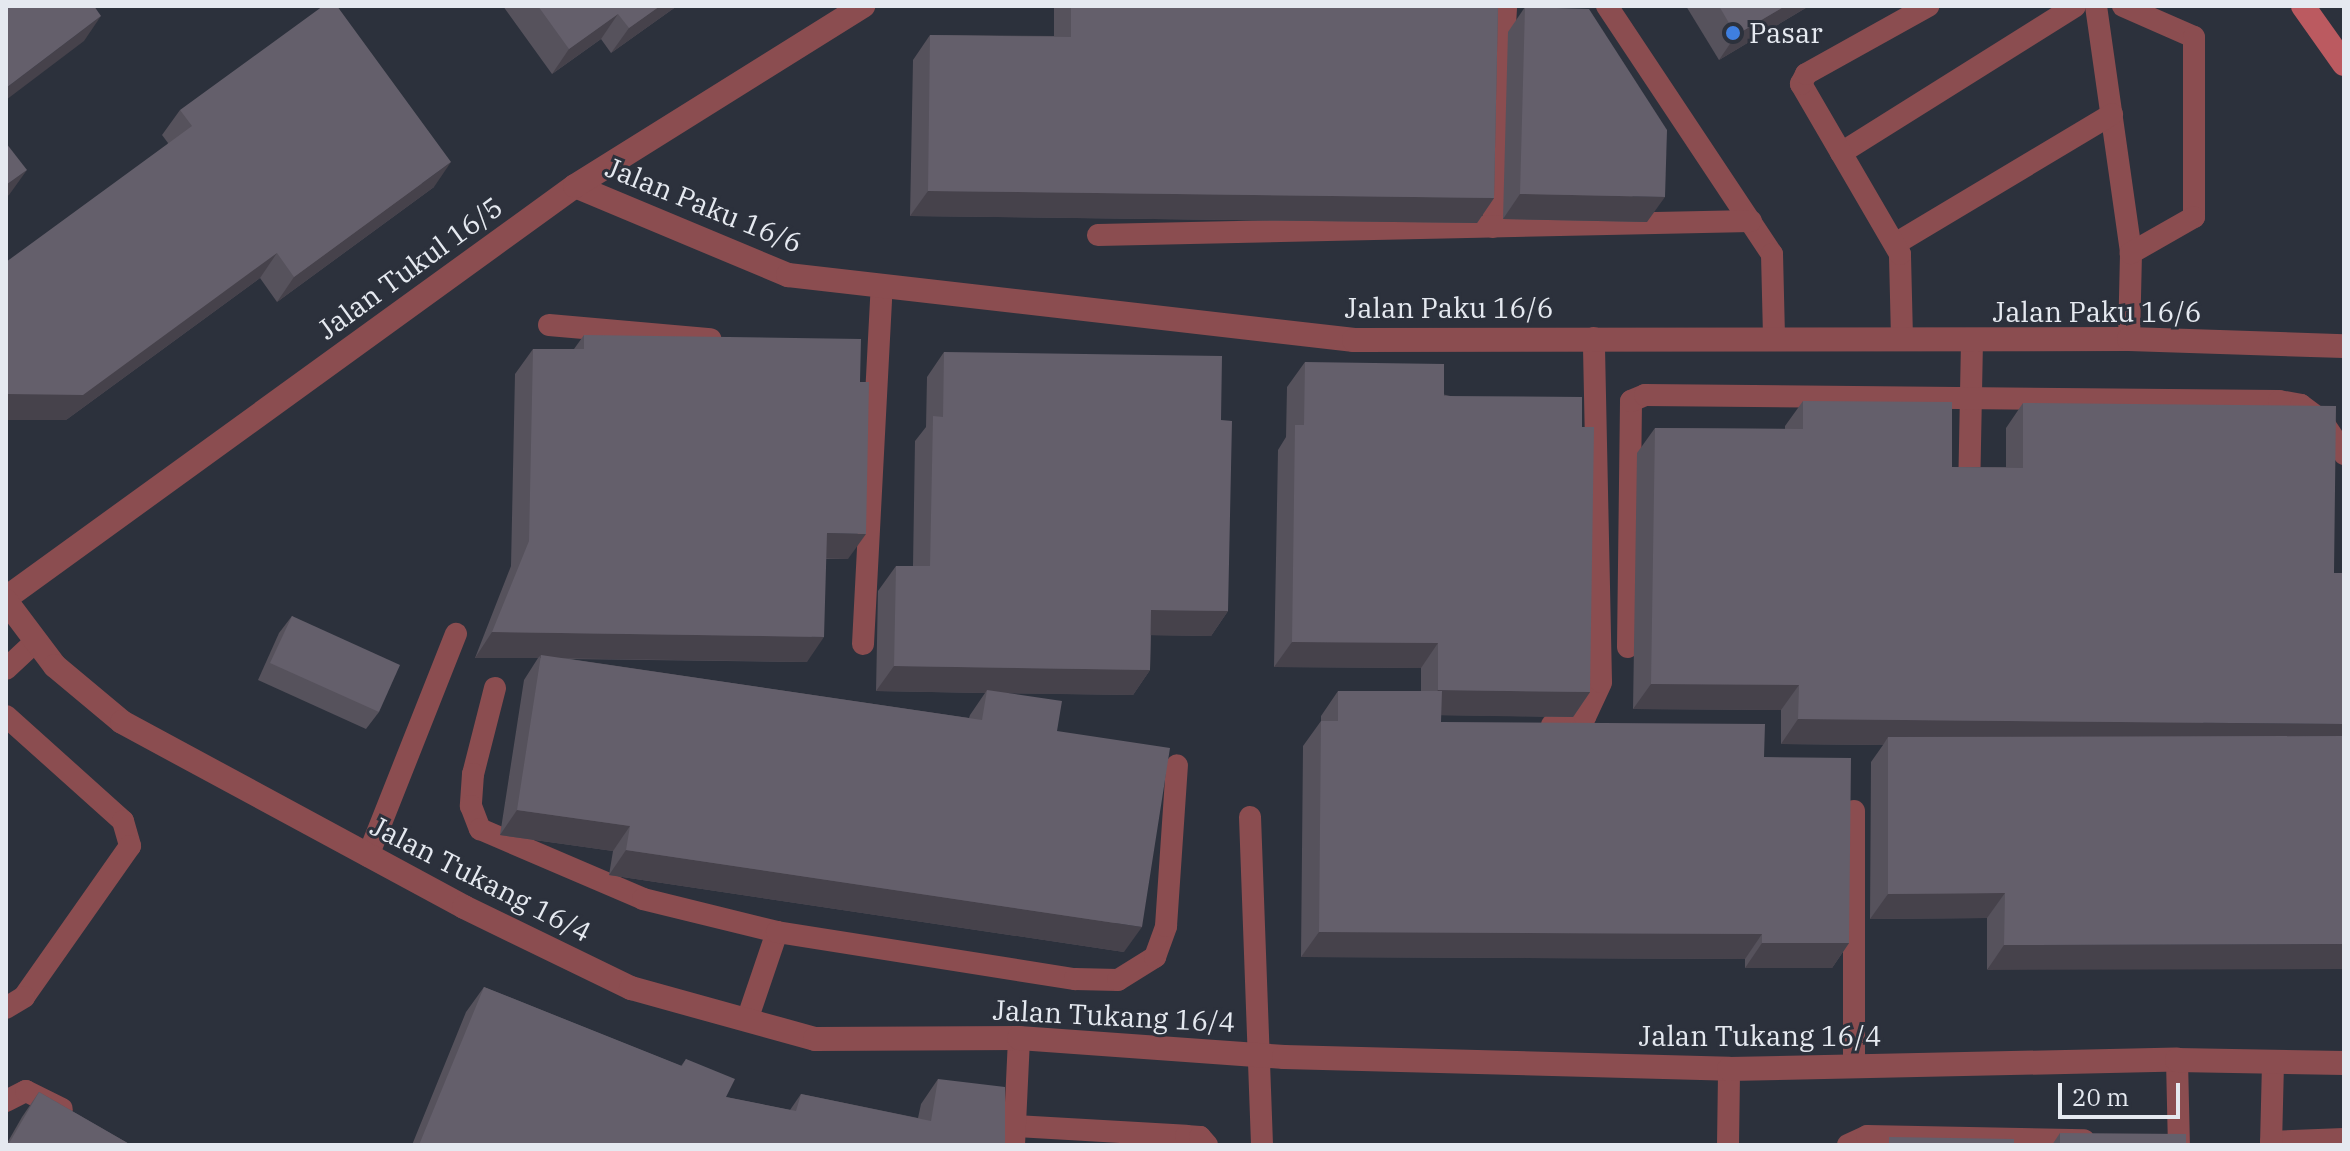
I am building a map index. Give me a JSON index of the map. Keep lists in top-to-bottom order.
{
  "streets": {
    "street": ["Jalan Paku 16/6", "Jalan Tukul 16/5", "Jalan Tukang 16/4"]
  },
  "crossings": [
    ["Jalan Paku 16/6", "Jalan Tukul 16/5"],
    ["Jalan Tukul 16/5", "Jalan Tukang 16/4"]
  ],
  "places": ["Pasar"],
  "scale_bar": "20 m"
}
